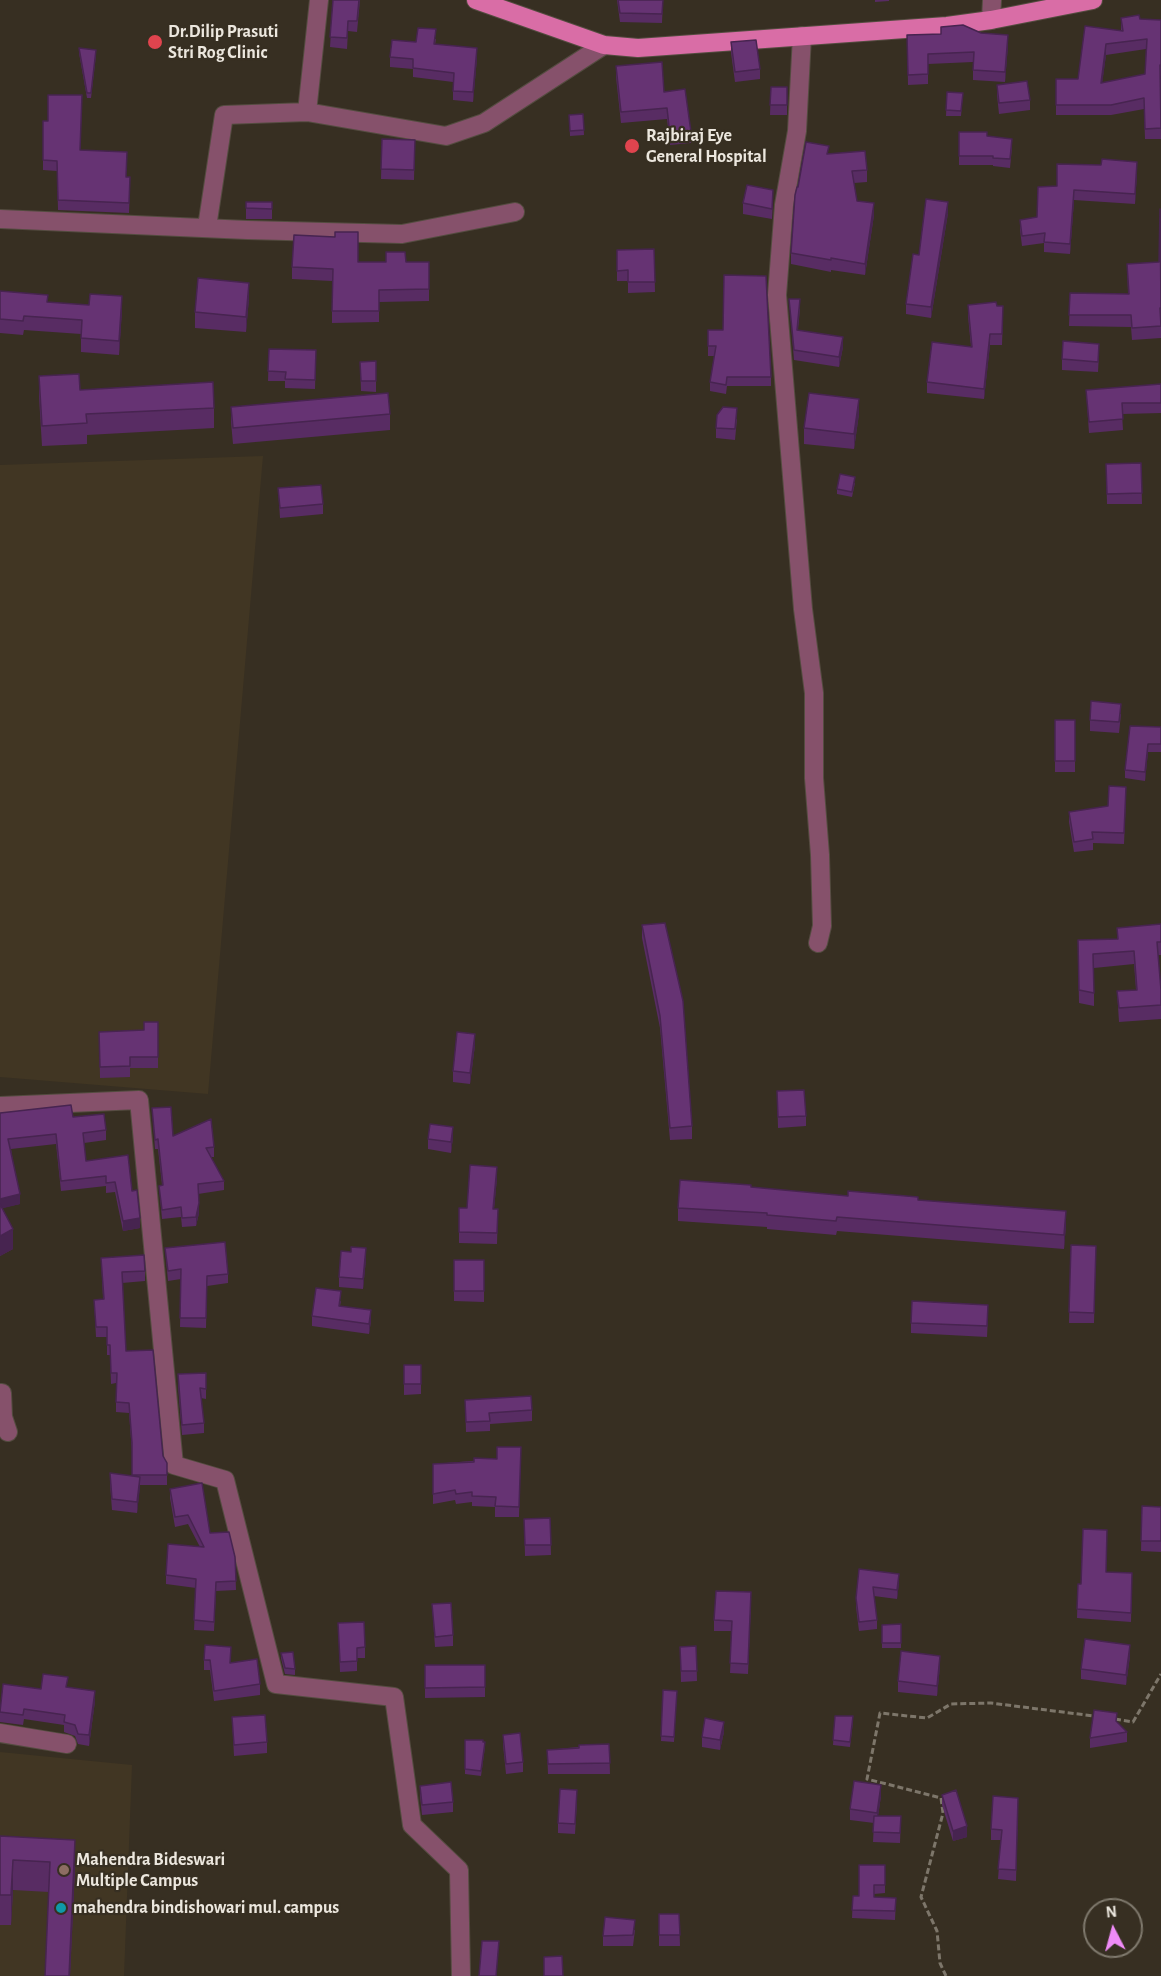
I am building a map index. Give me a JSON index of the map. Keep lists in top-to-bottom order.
{
  "places": [
    "Dr.Dilip Prasuti Stri Rog Clinic",
    "Rajbiraj Eye General Hospital",
    "Mahendra Bideswari Multiple Campus",
    "mahendra bindishowari mul. campus"
  ],
  "north": "top"
}
